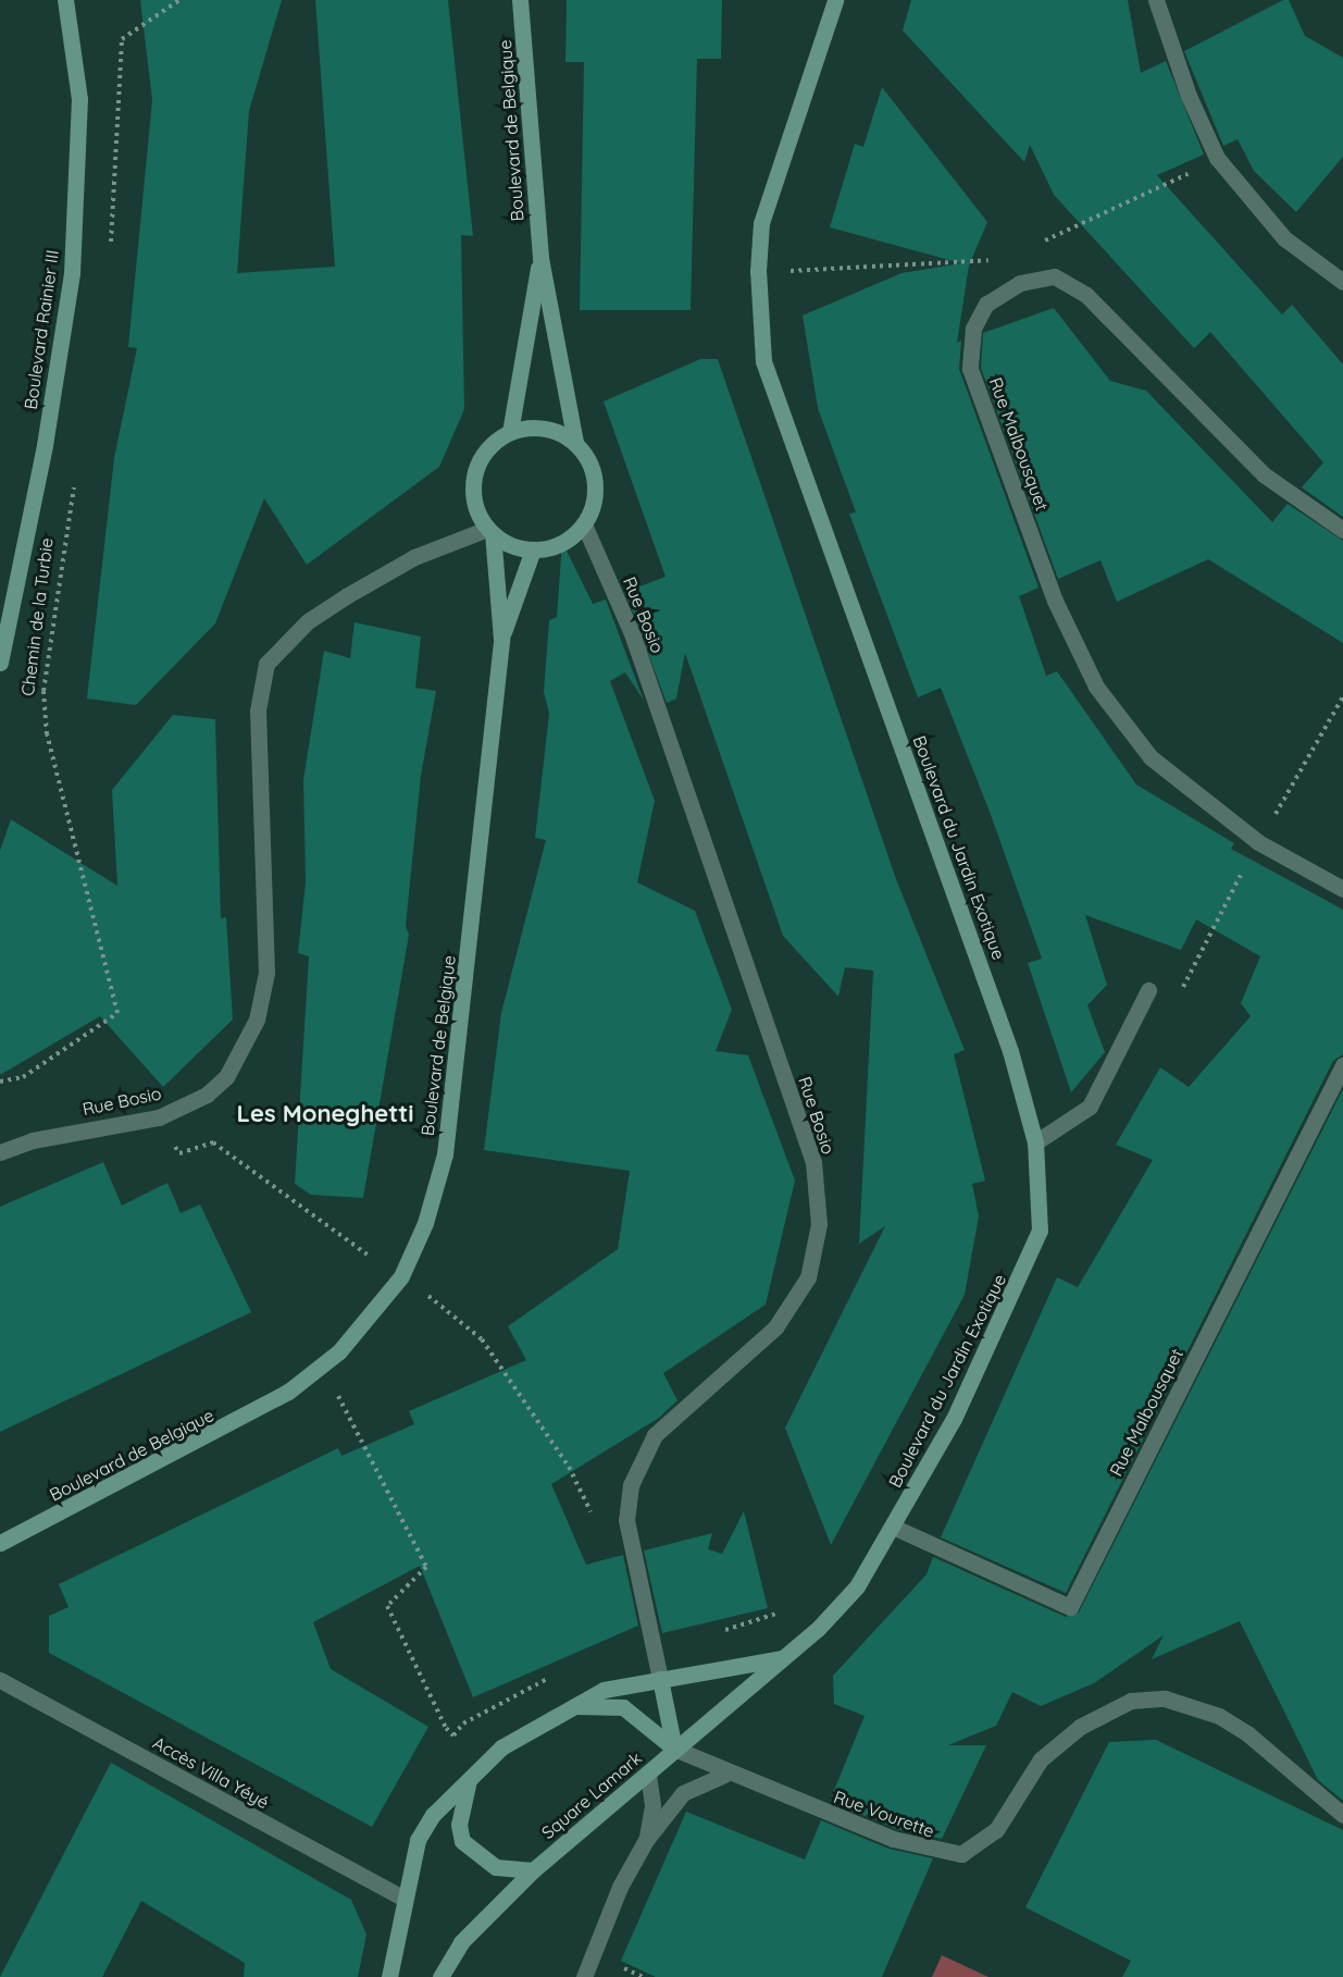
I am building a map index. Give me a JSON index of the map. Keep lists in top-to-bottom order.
{
  "streets": {
    "main road": [
      "Boulevard de Belgique",
      "Boulevard Rainier III",
      "Boulevard du Jardin Exotique",
      "Square Lamark"
    ],
    "street": [
      "Rue Malbousquet",
      "Rue Bosio",
      "Accès Villa Yéyé",
      "Rue Vourette"
    ],
    "path": ["Chemin de la Turbie"]
  },
  "crossings": [
    ["Boulevard de Belgique", "Rue Bosio"],
    ["Rue Malbousquet", "Boulevard du Jardin Exotique"],
    ["Boulevard du Jardin Exotique", "Square Lamark"],
    ["Boulevard du Jardin Exotique", "Rue Vourette"],
    ["Square Lamark", "Rue Vourette"]
  ],
  "districts": ["Les Moneghetti"]
}
